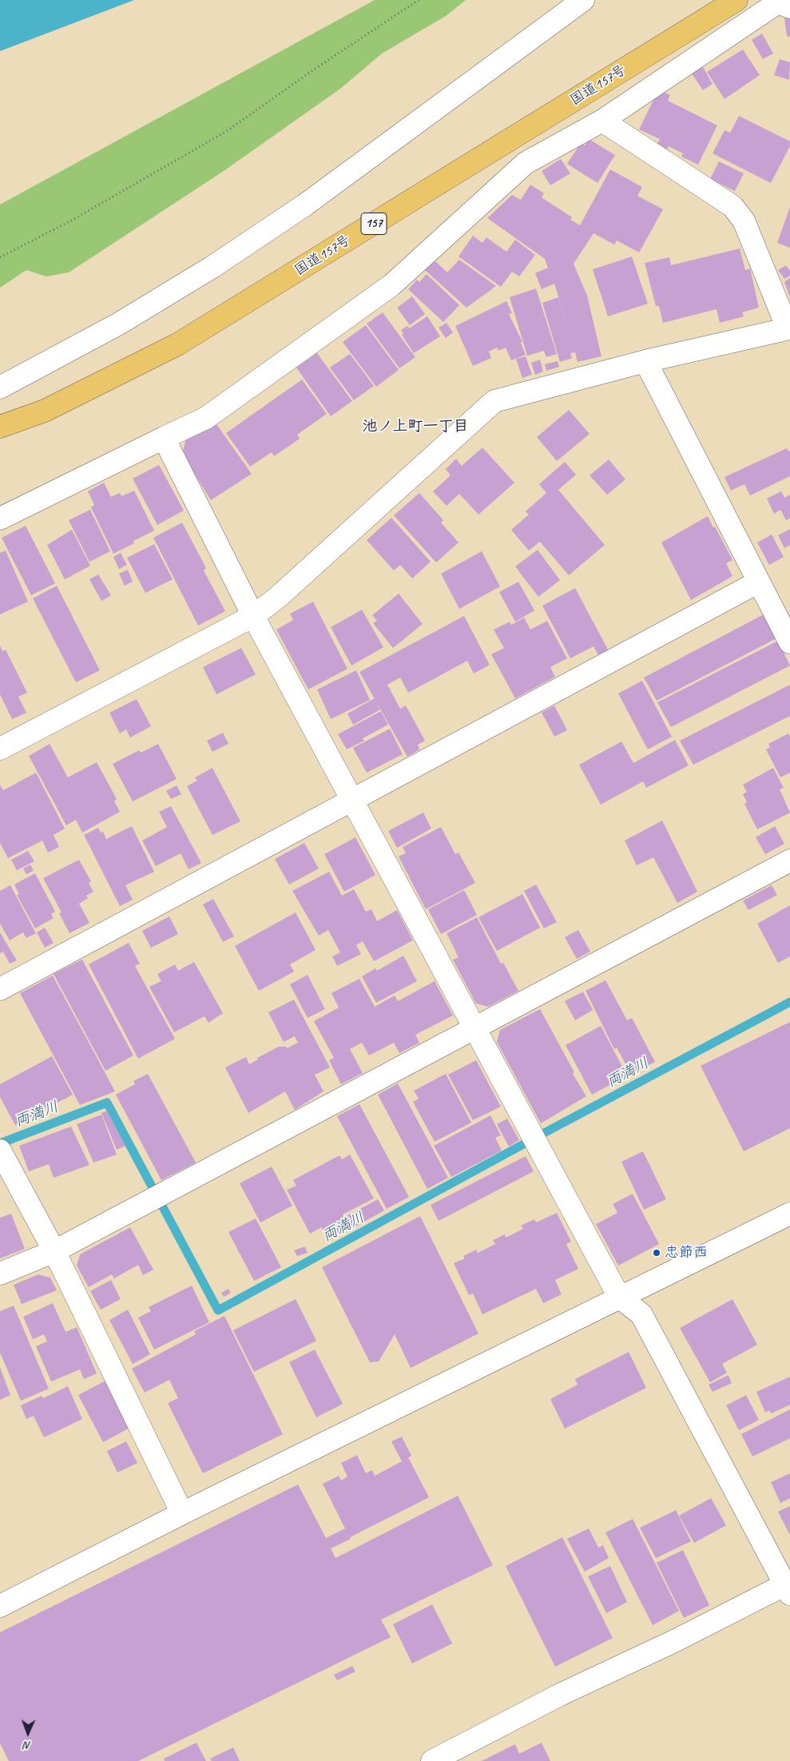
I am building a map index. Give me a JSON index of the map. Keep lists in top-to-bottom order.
{
  "streets": {
    "highway": ["国道157号", "157"]
  },
  "districts": ["池ノ上町一丁目"],
  "water": ["両満川"],
  "places": ["忠節西"],
  "north": "bottom"
}
